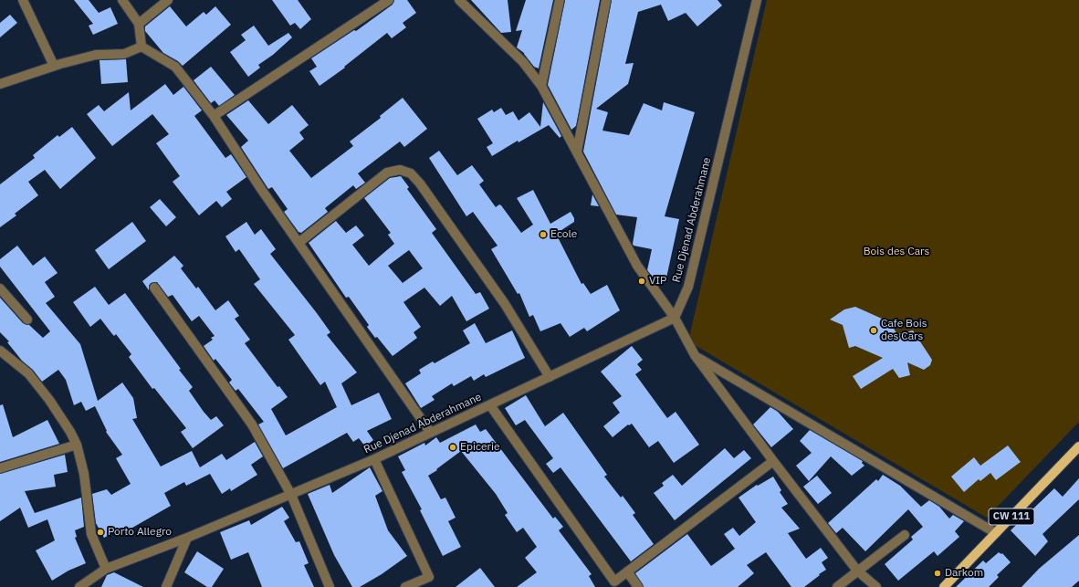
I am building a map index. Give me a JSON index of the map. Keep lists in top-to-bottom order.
{
  "streets": {
    "main road": ["CW 111"],
    "street": ["Rue Djenad Abderahmane"]
  },
  "parks": ["Bois des Cars"],
  "places": [
    "Ecole",
    "VIP",
    "Cafe Bois des Cars",
    "Epicerie",
    "Porto Allegro",
    "Darkom"
  ]
}
